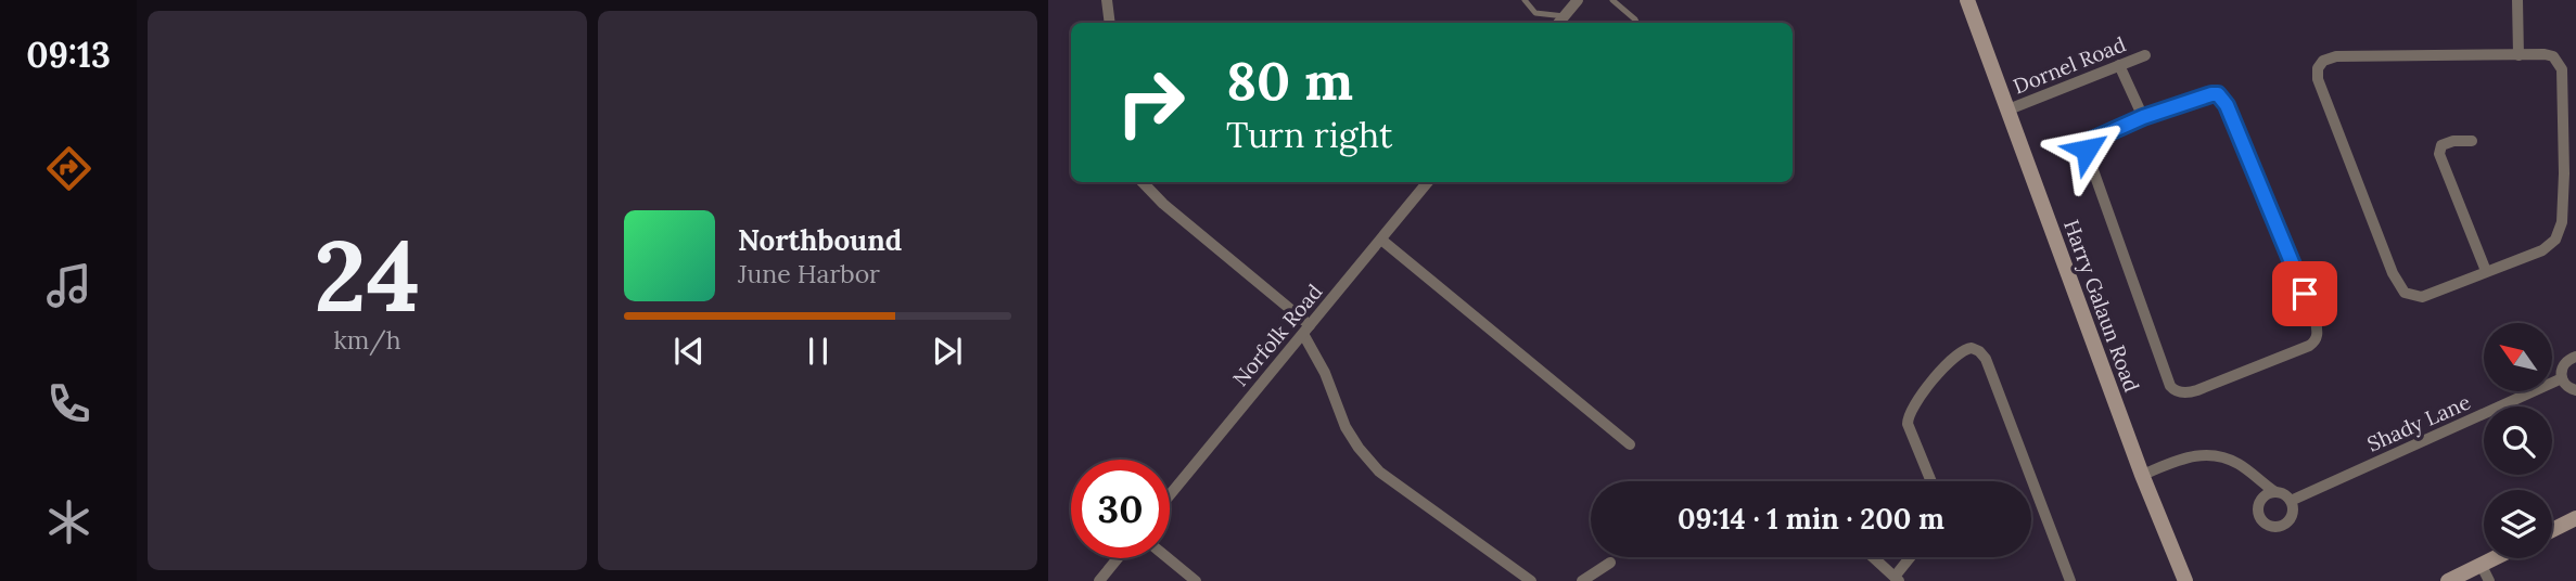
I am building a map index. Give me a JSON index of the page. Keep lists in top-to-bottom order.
{
  "streets": {
    "main road": ["Harry Galaun Road"],
    "street": ["Dornel Road", "Norfolk Road", "Shady Lane"]
  },
  "crossings": [
    ["Dornel Road", "Harry Galaun Road"]
  ],
  "north": "top left",
  "page": {
    "tabs": "09:13",
    "tile": ["24", "km/h"],
    "turn": ["80 m", "Turn right"],
    "song": ["Northbound", "June Harbor"],
    "limit": "30",
    "trip": "09:14 · 1 min · 200 m"
  }
}
